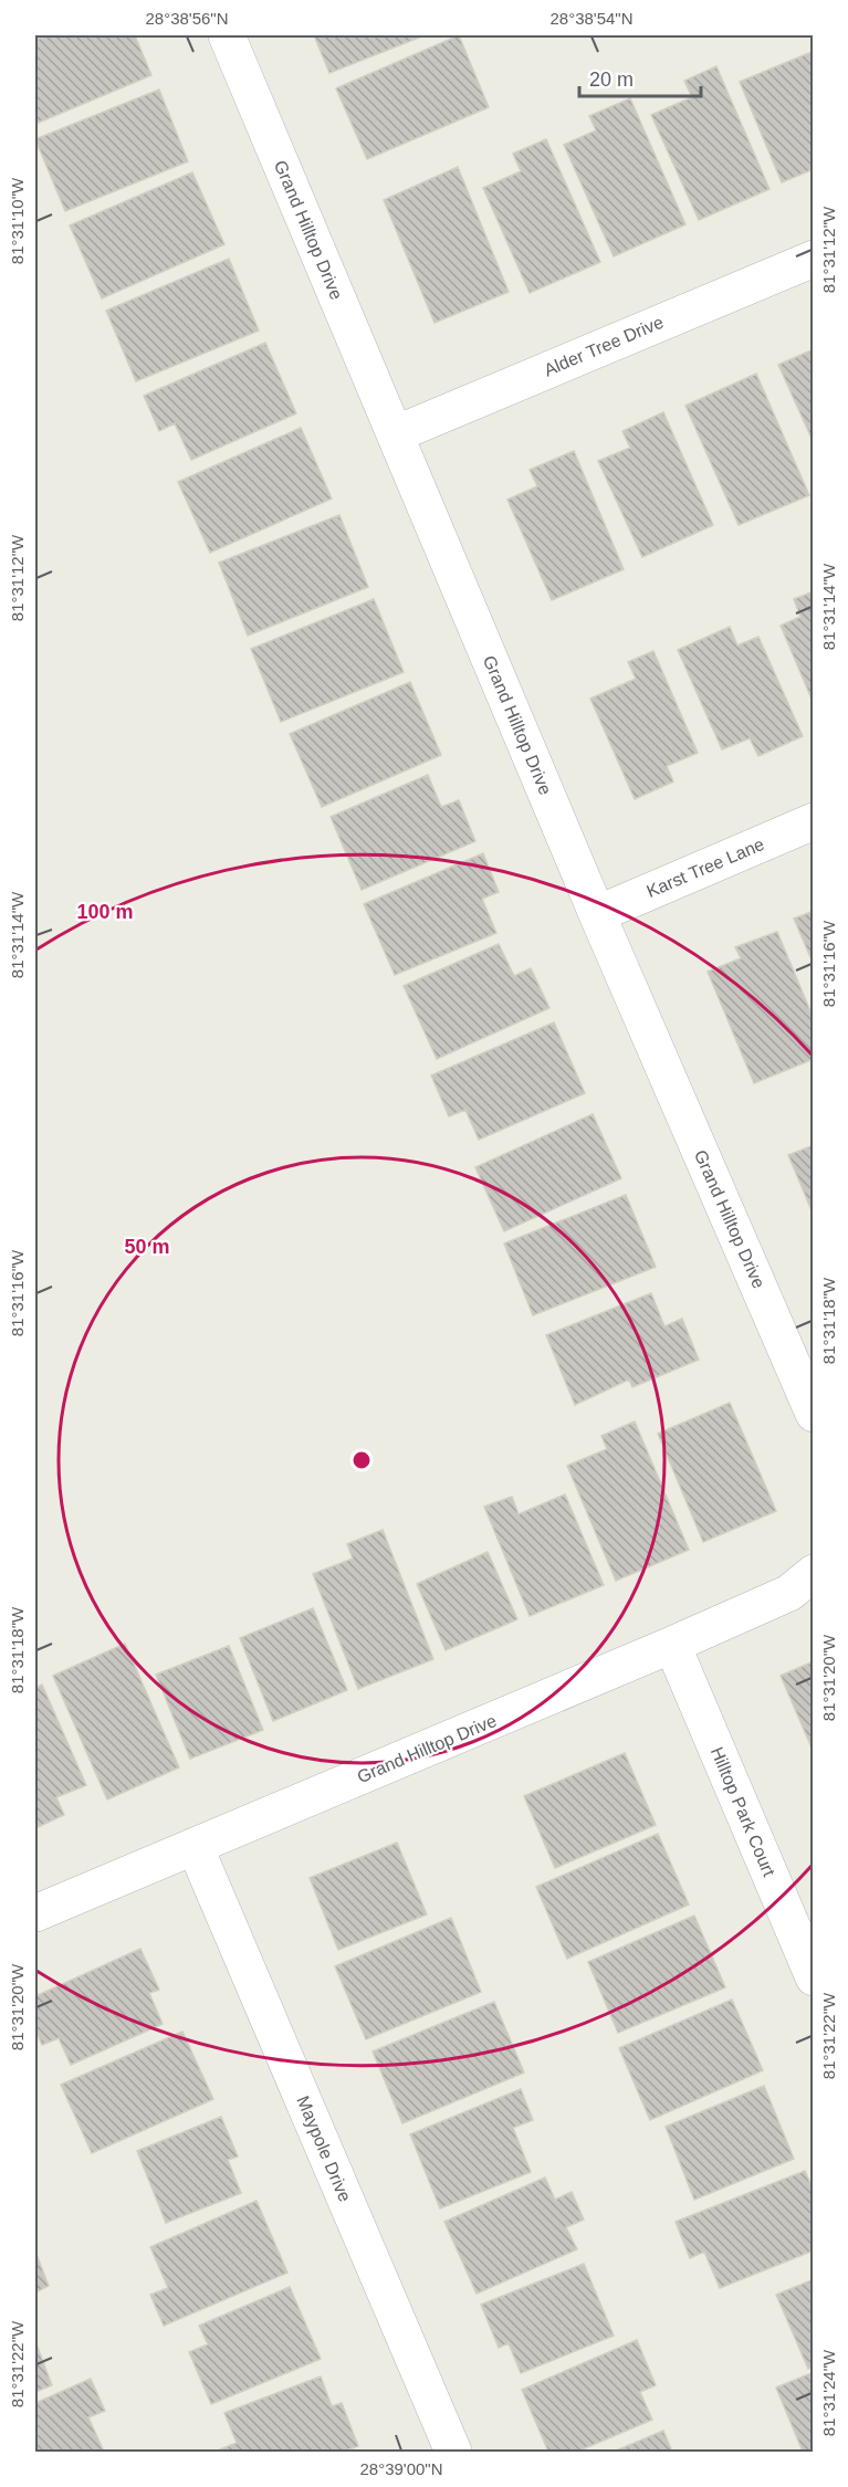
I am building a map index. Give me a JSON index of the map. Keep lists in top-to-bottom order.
{
  "streets": {
    "street": [
      "Grand Hilltop Drive",
      "Alder Tree Drive",
      "Karst Tree Lane",
      "Hilltop Park Court",
      "Maypole Drive"
    ]
  },
  "crossings": [
    ["Grand Hilltop Drive", "Alder Tree Drive"],
    ["Grand Hilltop Drive", "Karst Tree Lane"],
    ["Grand Hilltop Drive", "Hilltop Park Court"],
    ["Grand Hilltop Drive", "Maypole Drive"]
  ],
  "scale_bar": "20 m",
  "coordinates": [
    "28°38'56\"N",
    "28°38'54\"N",
    "81°31'10\"W",
    "81°31'12\"W",
    "81°31'14\"W",
    "81°31'16\"W",
    "81°31'18\"W",
    "81°31'20\"W",
    "81°31'22\"W",
    "81°31'24\"W",
    "28°39'00\"N"
  ],
  "rings": ["100 m", "50 m"]
}
